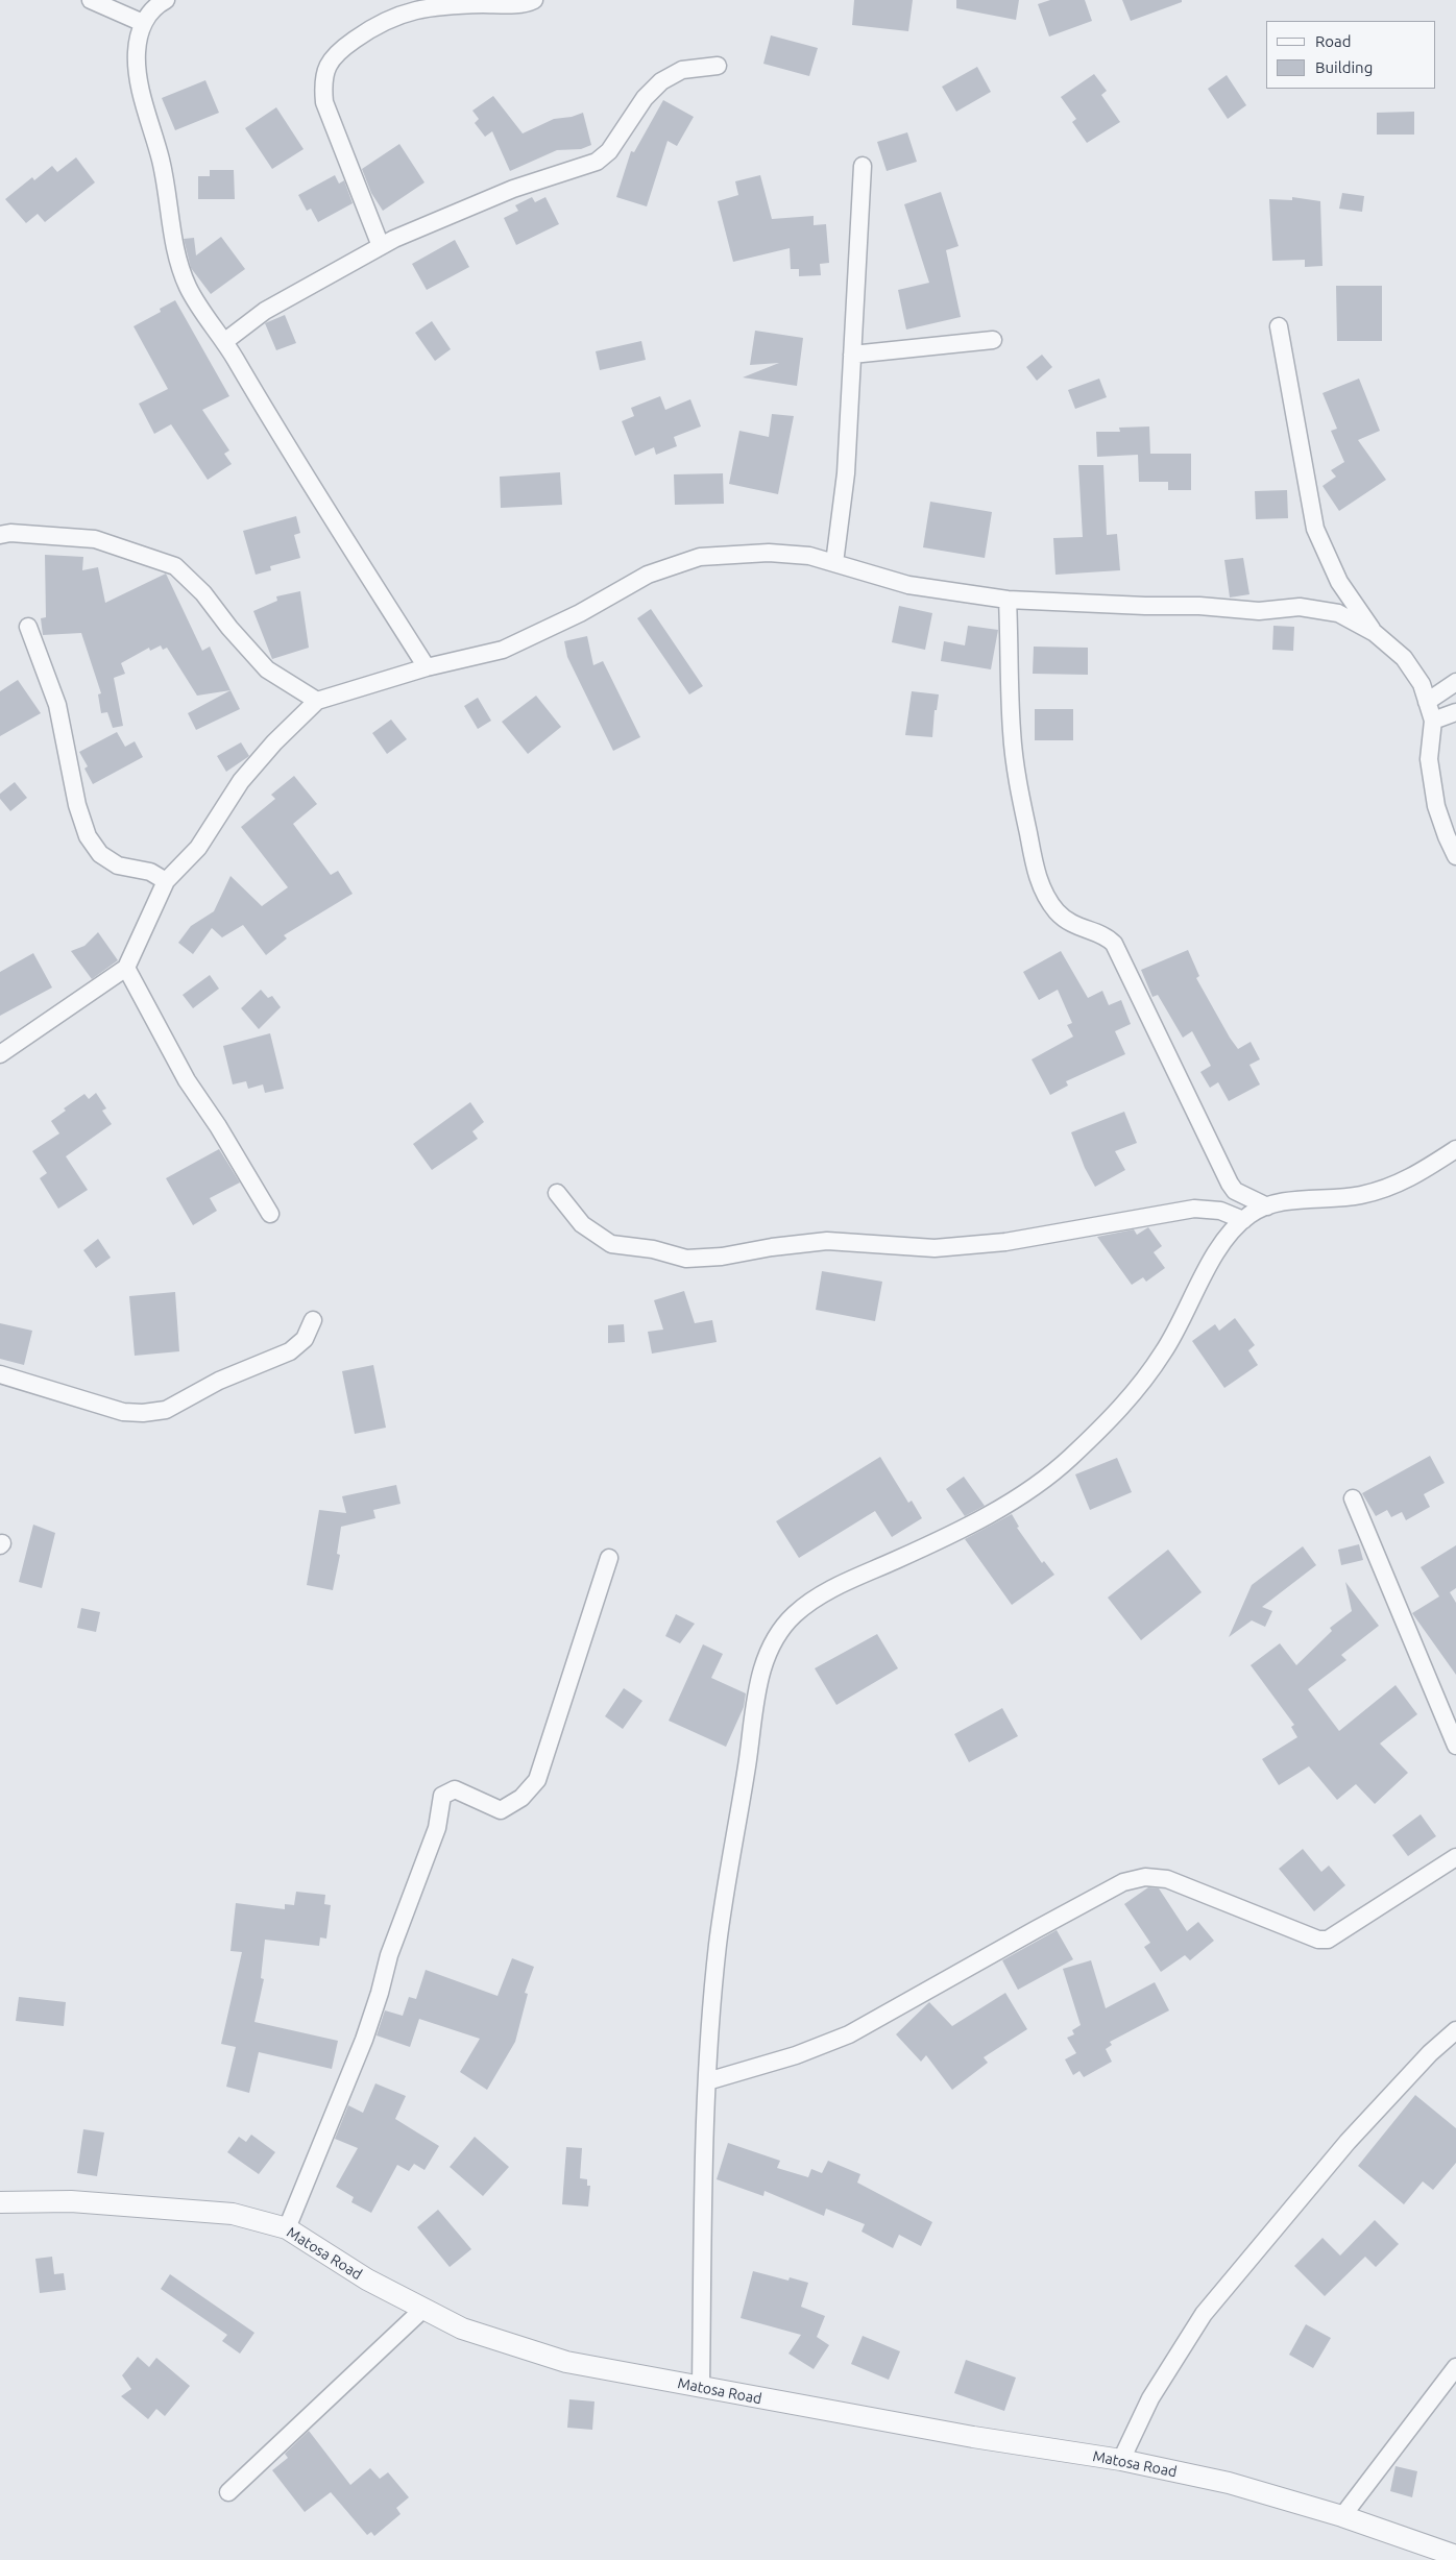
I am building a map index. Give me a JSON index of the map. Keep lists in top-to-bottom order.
{
  "streets": {
    "street": ["Matosa Road"]
  },
  "legend": ["Road", "Building"]
}
